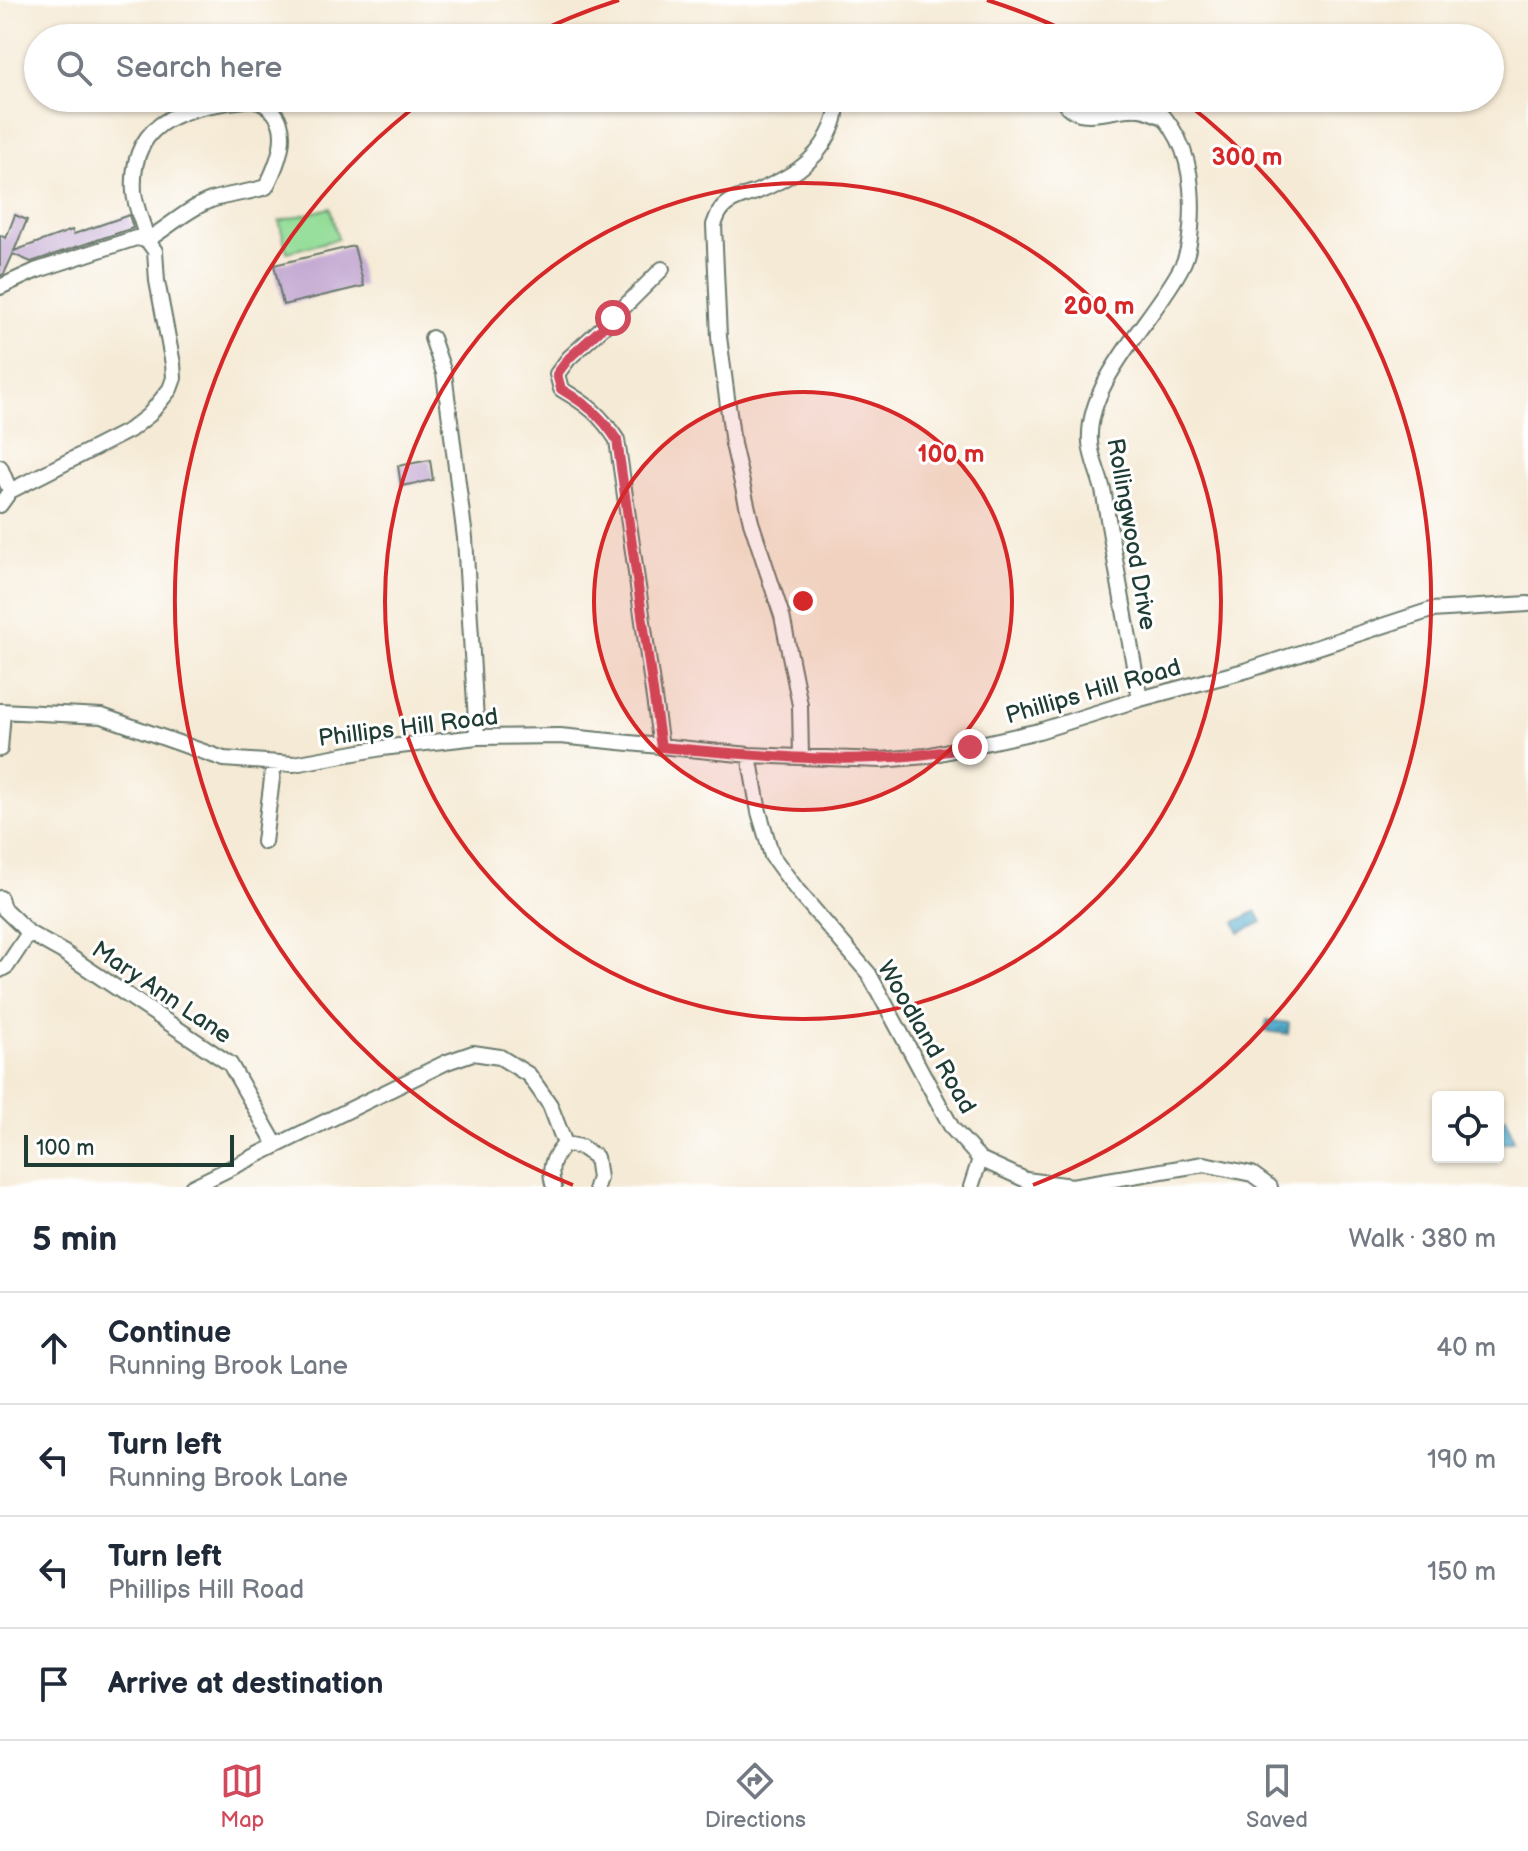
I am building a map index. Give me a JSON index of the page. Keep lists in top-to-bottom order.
{
  "streets": {
    "street": [
      "Rollingwood Drive",
      "Phillips Hill Road",
      "Mary Ann Lane",
      "Woodland Road"
    ]
  },
  "crossings": [
    ["Rollingwood Drive", "Phillips Hill Road"],
    ["Phillips Hill Road", "Woodland Road"]
  ],
  "scale_bar": "100 m",
  "page": {
    "search": "Search here",
    "scale": "100 m",
    "heading": ["5 min", "Walk · 380 m"],
    "list": [
      ["Continue", "Running Brook Lane", "40 m"],
      ["Turn left", "Running Brook Lane", "190 m"],
      ["Turn left", "Phillips Hill Road", "150 m"],
      "Arrive at destination"
    ],
    "nav": ["Map", "Directions", "Saved"]
  },
  "rings": ["300 m", "200 m", "100 m"]
}
